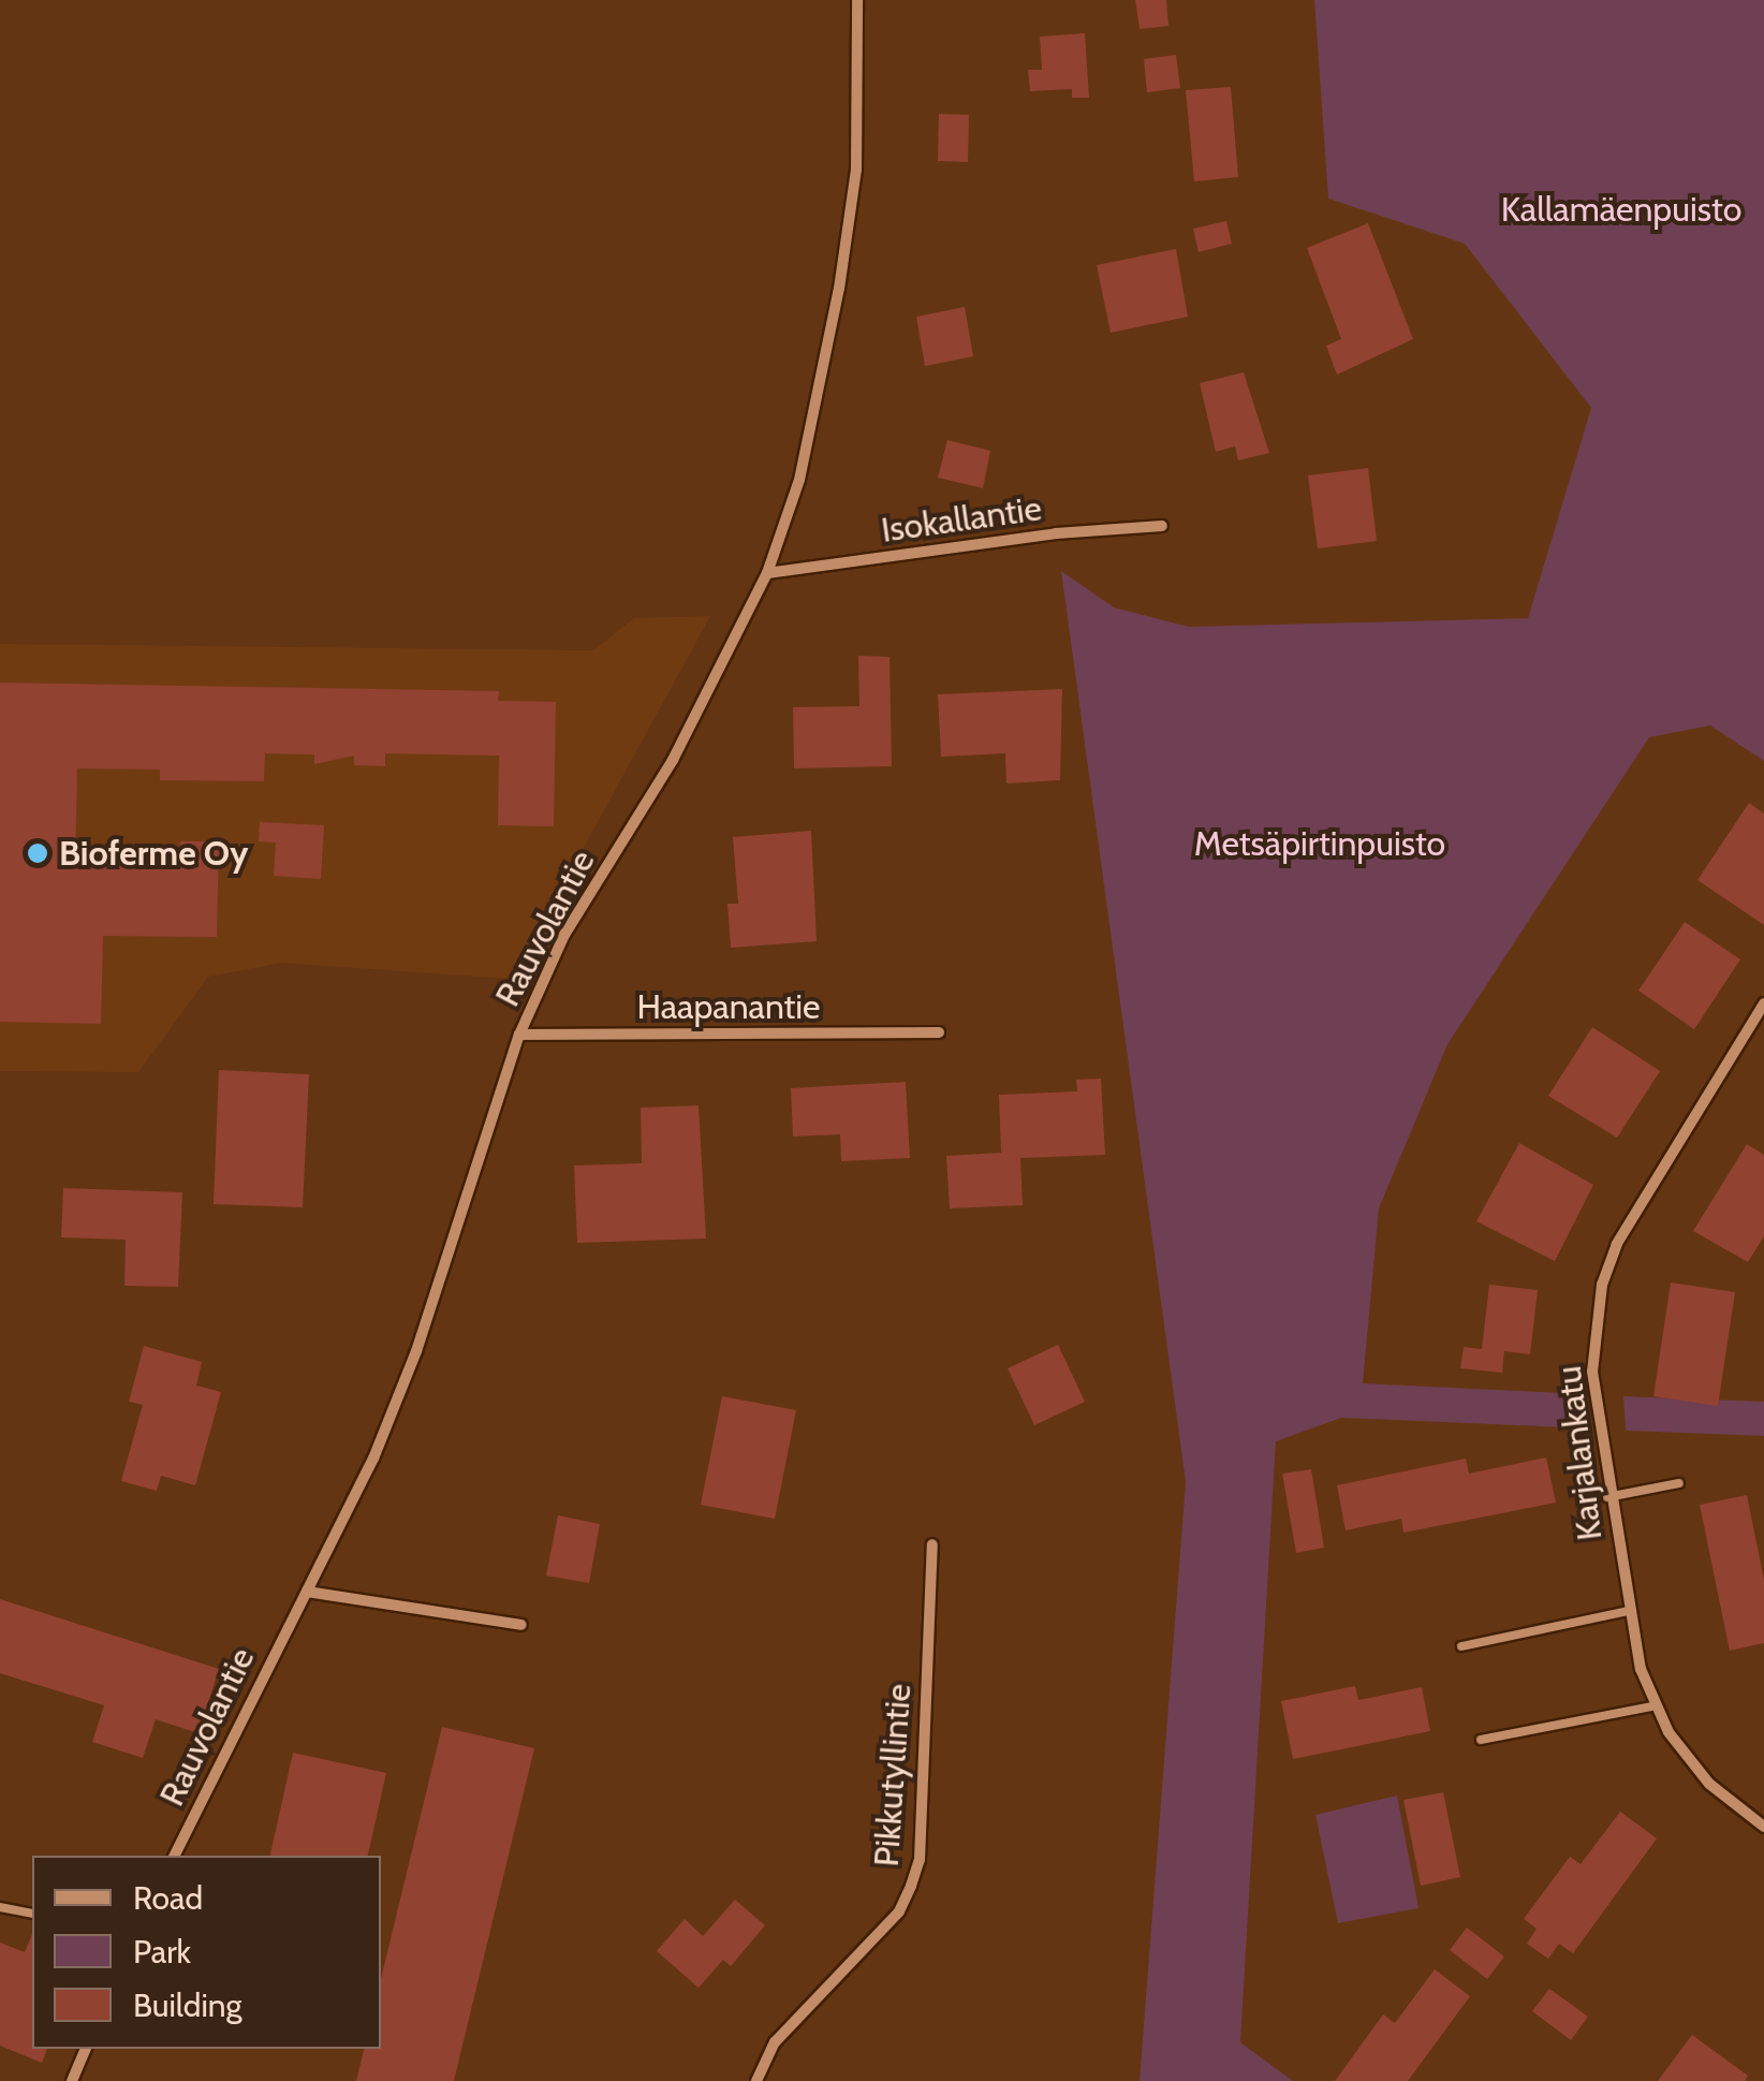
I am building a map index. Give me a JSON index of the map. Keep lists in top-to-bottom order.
{
  "streets": {
    "street": [
      "Isokallantie",
      "Rauvolantie",
      "Haapanantie",
      "Karjalankatu",
      "Pikkutyllintie"
    ]
  },
  "crossings": [
    ["Isokallantie", "Rauvolantie"],
    ["Rauvolantie", "Haapanantie"]
  ],
  "parks": ["Kallamäenpuisto", "Metsäpirtinpuisto"],
  "places": ["Bioferme Oy"],
  "legend": ["Road", "Park", "Building"]
}
